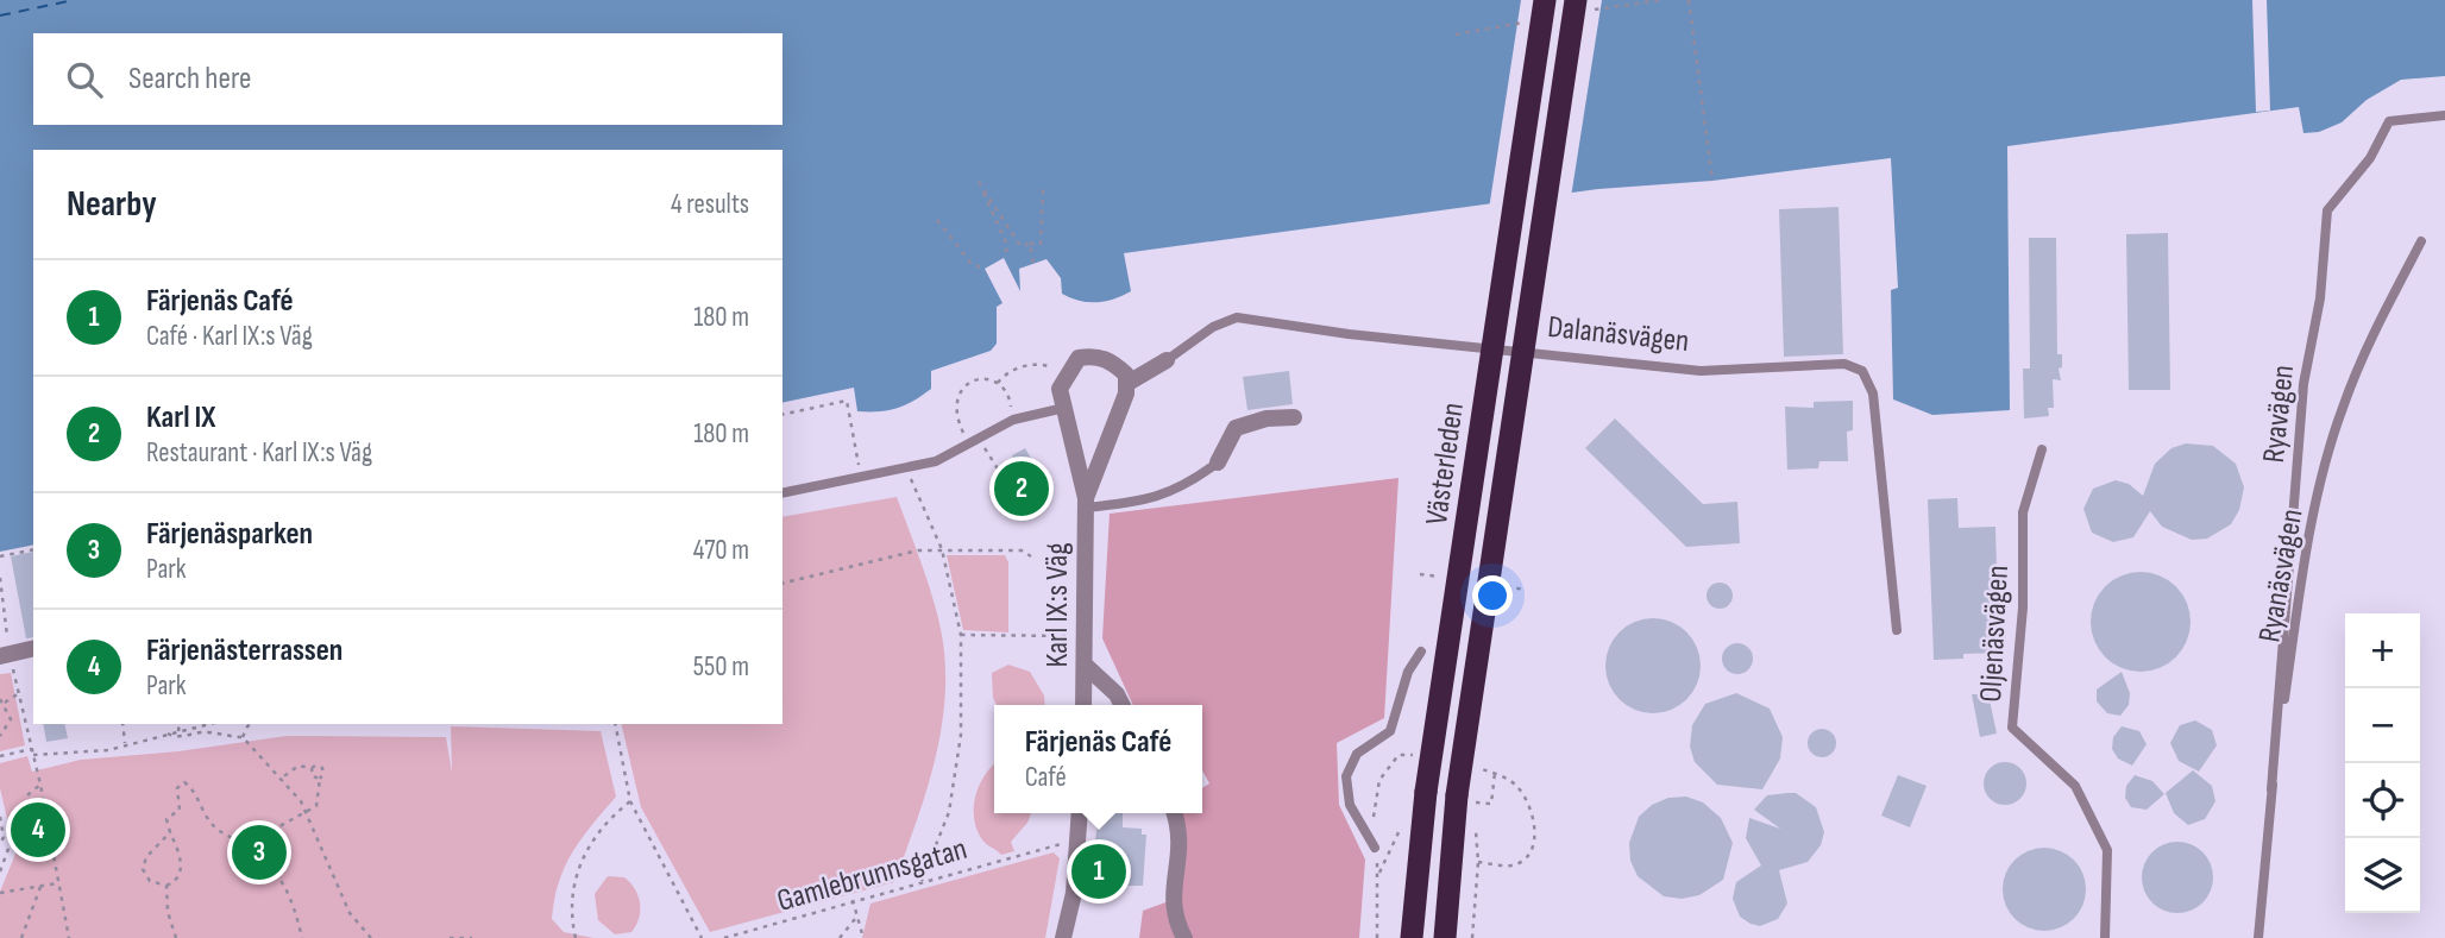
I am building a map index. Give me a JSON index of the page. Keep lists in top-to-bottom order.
{
  "streets": {
    "highway": ["Västerleden"],
    "street": ["Dalanäsvägen", "Karl IX:s Väg"],
    "lane": ["Ryavägen", "Ryanäsvägen", "Oljenäsvägen"],
    "path": ["Gamlebrunnsgatan"]
  },
  "crossings": [
    ["Dalanäsvägen", "Karl IX:s Väg"],
    ["Ryavägen", "Ryanäsvägen"]
  ],
  "page": {
    "search": "Search here",
    "heading": ["Nearby", "4 results"],
    "list": [
      {
        "mark": "1",
        "name": "Färjenäs Café",
        "note": "Café · Karl IX:s Väg",
        "value": "180 m"
      },
      {
        "mark": "2",
        "name": "Karl IX",
        "note": "Restaurant · Karl IX:s Väg",
        "value": "180 m"
      },
      {
        "mark": "3",
        "name": "Färjenäsparken",
        "note": "Park",
        "value": "470 m"
      },
      {
        "mark": "4",
        "name": "Färjenästerrassen",
        "note": "Park",
        "value": "550 m"
      }
    ],
    "pins": [
      "2",
      "4",
      "3",
      "1"
    ],
    "map_buttons": ["+", "−"],
    "popup": ["Färjenäs Café", "Café"]
  }
}
